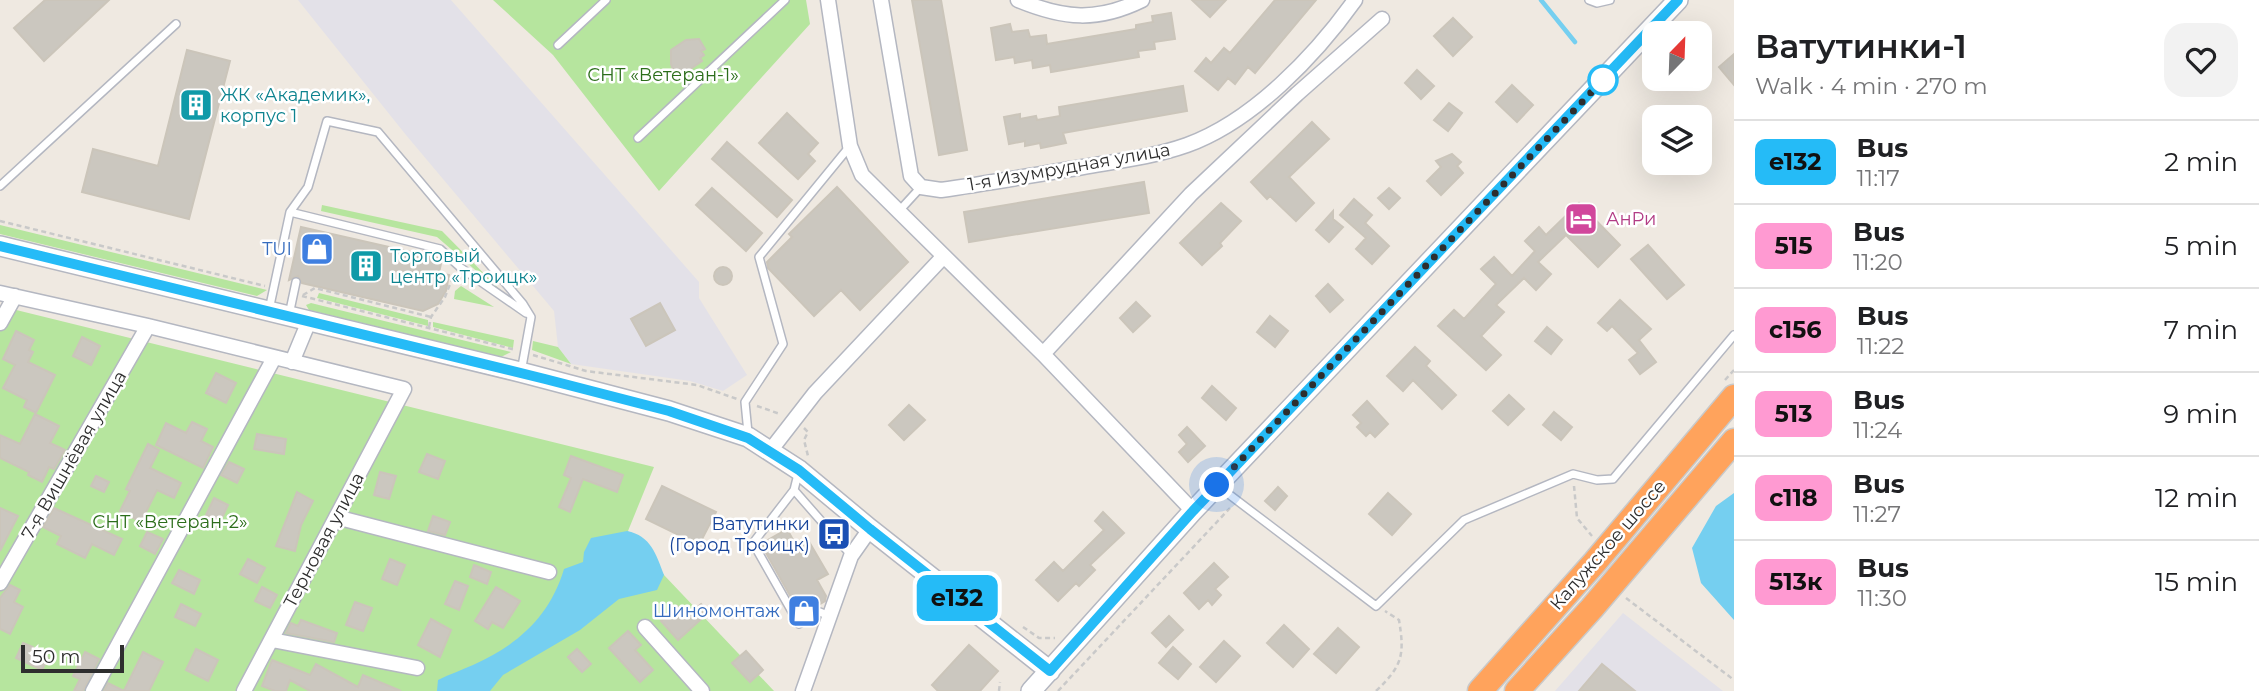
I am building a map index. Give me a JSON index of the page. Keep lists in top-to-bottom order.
{
  "streets": {
    "highway": ["Калужское шоссе"],
    "street": ["1-я Изумрудная улица", "7-я Вишнёвая улица", "Терновая улица"]
  },
  "parks": ["СНТ «Ветеран-1»", "СНТ «Ветеран-2»"],
  "places": {
    "building": ["ЖК «Академик», корпус 1", "Торговый центр «Троицк»"],
    "hotel": ["АнРи"],
    "shop": ["TUI", "Шиномонтаж"],
    "bus stop": ["Ватутинки (Город Троицк)"]
  },
  "lines": ["bus line е132"],
  "scale_bar": "50 m",
  "north": "top right",
  "page": {
    "on_map": "е132",
    "heading": ["Ватутинки-1", "Walk · 4 min · 270 m"],
    "list": [
      {
        "mark": "е132",
        "name": "Bus",
        "note": "11:17",
        "value": "2 min"
      },
      {
        "mark": "515",
        "name": "Bus",
        "note": "11:20",
        "value": "5 min"
      },
      {
        "mark": "с156",
        "name": "Bus",
        "note": "11:22",
        "value": "7 min"
      },
      {
        "mark": "513",
        "name": "Bus",
        "note": "11:24",
        "value": "9 min"
      },
      {
        "mark": "с118",
        "name": "Bus",
        "note": "11:27",
        "value": "12 min"
      },
      {
        "mark": "513к",
        "name": "Bus",
        "note": "11:30",
        "value": "15 min"
      }
    ],
    "scale": "50 m"
  }
}
